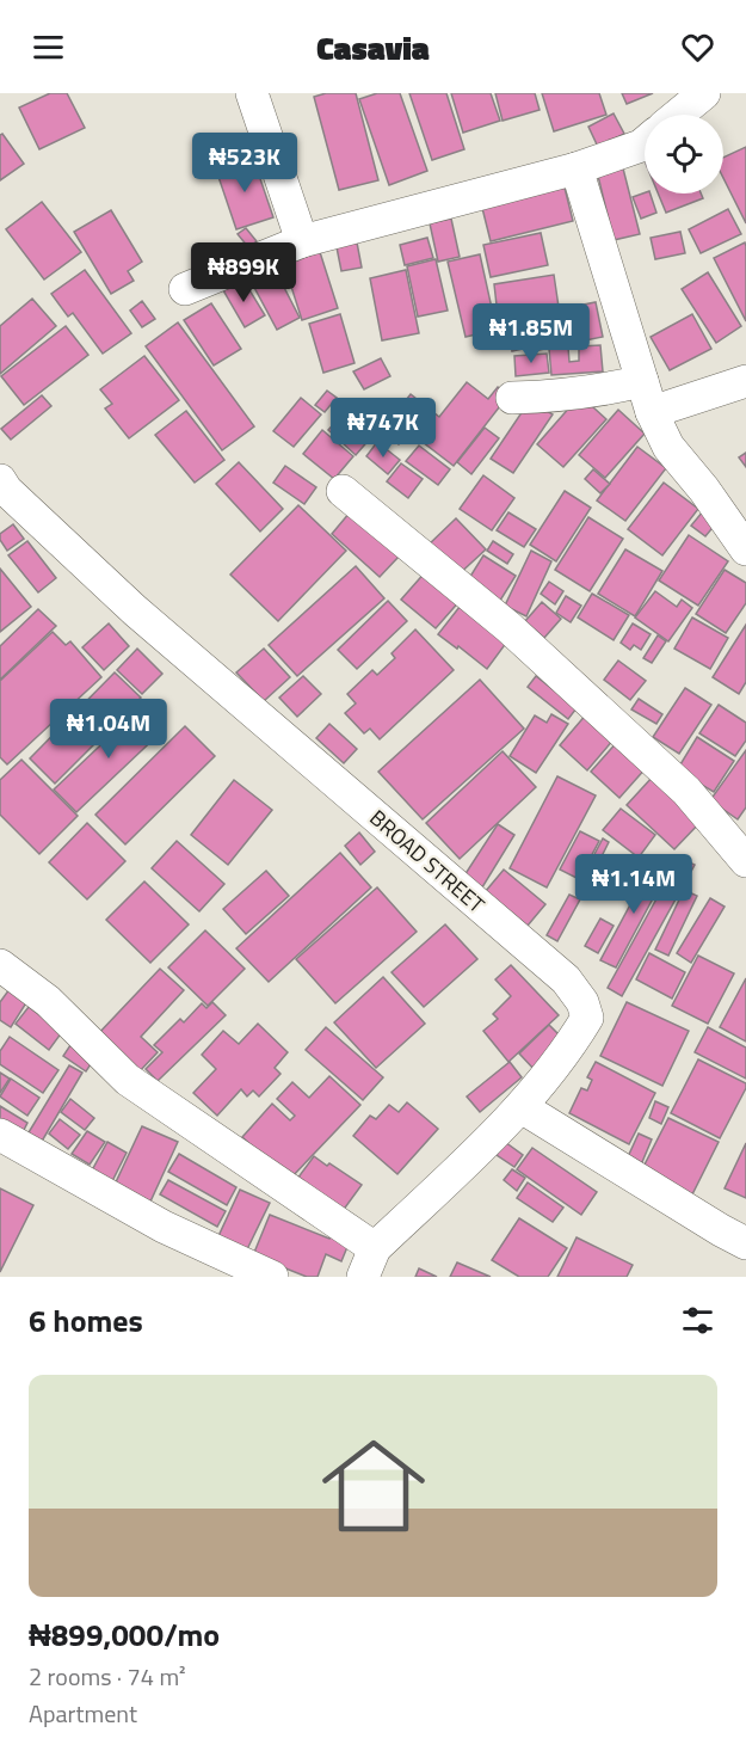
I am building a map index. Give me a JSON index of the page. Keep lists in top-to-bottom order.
{
  "streets": {
    "street": ["BROAD STREET"]
  },
  "page": {
    "header": "Casavia",
    "price": [
      "₦523K",
      "₦899K",
      "₦1.85M",
      "₦747K",
      "₦1.04M",
      "₦1.14M"
    ],
    "heading": "6 homes",
    "list": [
      {
        "name": "₦899,000/mo",
        "note": "2 rooms · 74 m² · Apartment"
      }
    ]
  }
}
